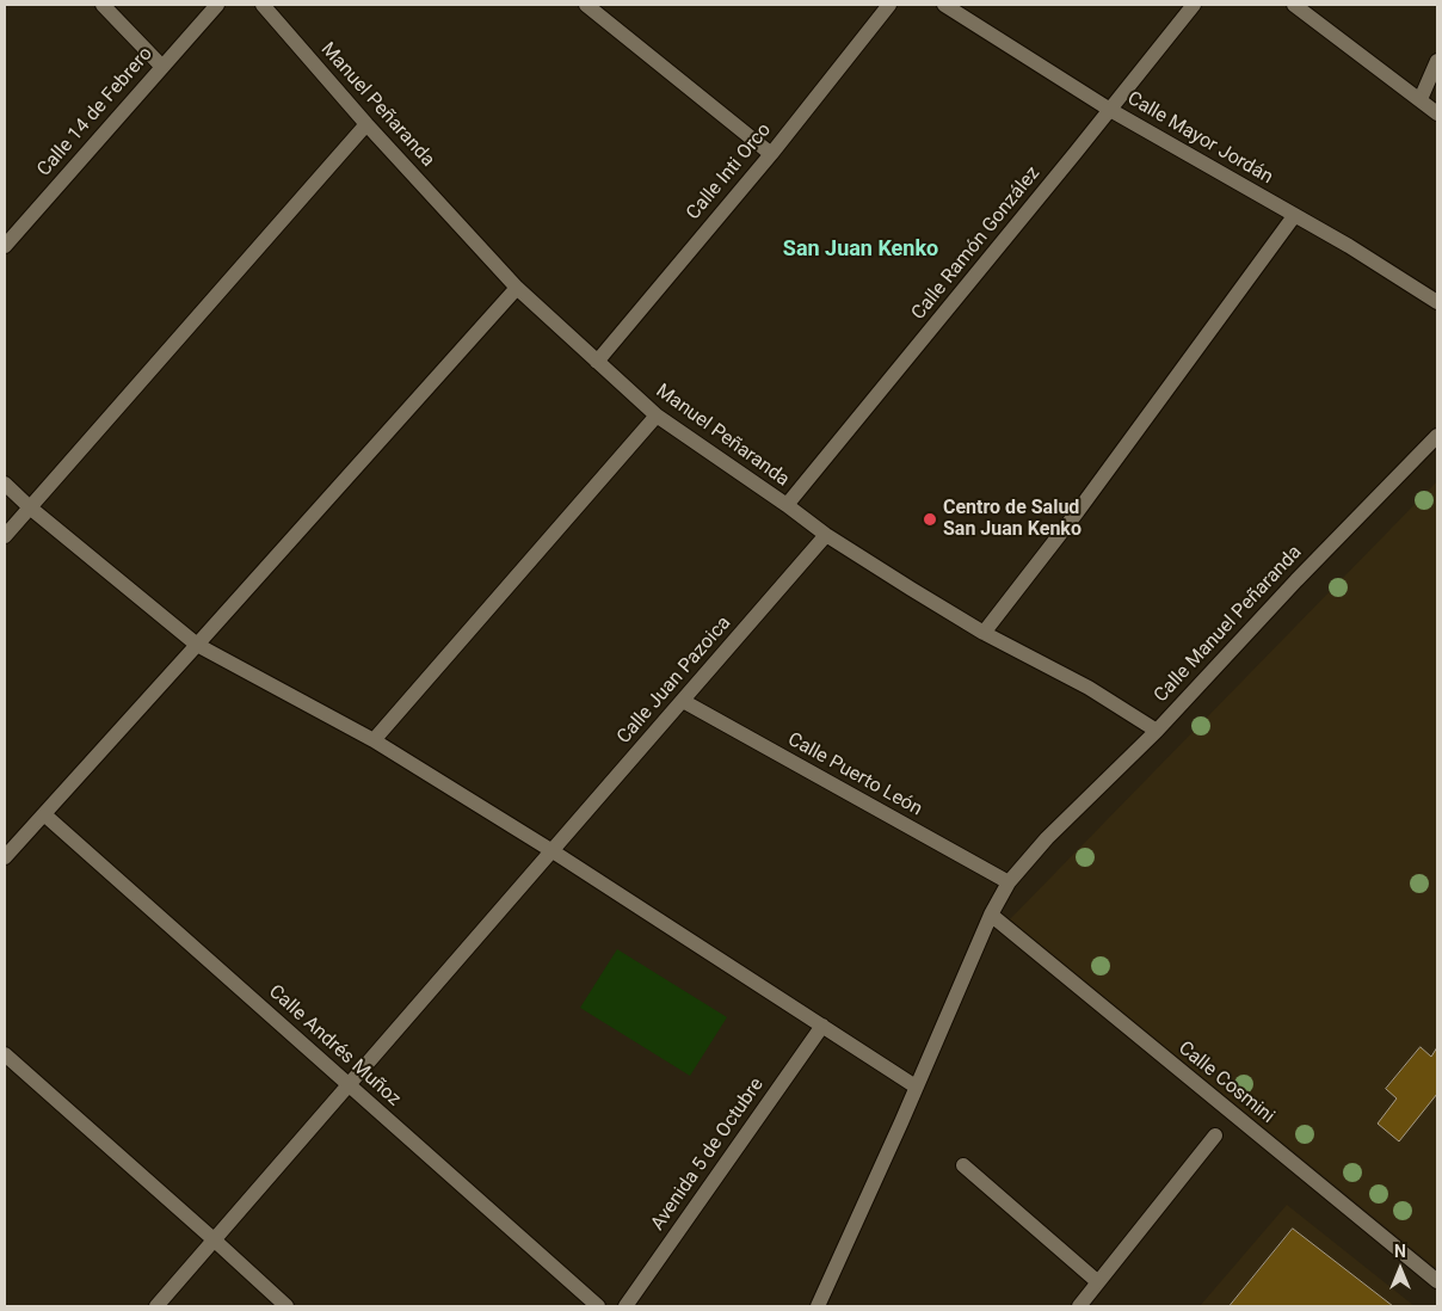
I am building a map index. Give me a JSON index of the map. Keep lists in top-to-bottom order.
{
  "streets": {
    "street": [
      "Manuel Peñaranda",
      "Calle 14 de Febrero",
      "Calle Mayor Jordán",
      "Calle Inti Orco",
      "Calle Ramón González",
      "Calle Manuel Peñaranda",
      "Calle Juan Pazoica",
      "Calle Puerto León",
      "Calle Andrés Muñoz",
      "Calle Cosmini",
      "Avenida 5 de Octubre"
    ]
  },
  "crossings": [
    ["Manuel Peñaranda", "Calle Inti Orco"],
    ["Manuel Peñaranda", "Calle Ramón González"],
    ["Manuel Peñaranda", "Calle Manuel Peñaranda"],
    ["Manuel Peñaranda", "Calle Juan Pazoica"],
    ["Calle Mayor Jordán", "Calle Ramón González"],
    ["Calle Manuel Peñaranda", "Calle Puerto León"],
    ["Calle Manuel Peñaranda", "Calle Cosmini"],
    ["Calle Juan Pazoica", "Calle Puerto León"],
    ["Calle Juan Pazoica", "Calle Andrés Muñoz"]
  ],
  "districts": ["San Juan Kenko"],
  "places": ["Centro de Salud San Juan Kenko"],
  "north": "top"
}
